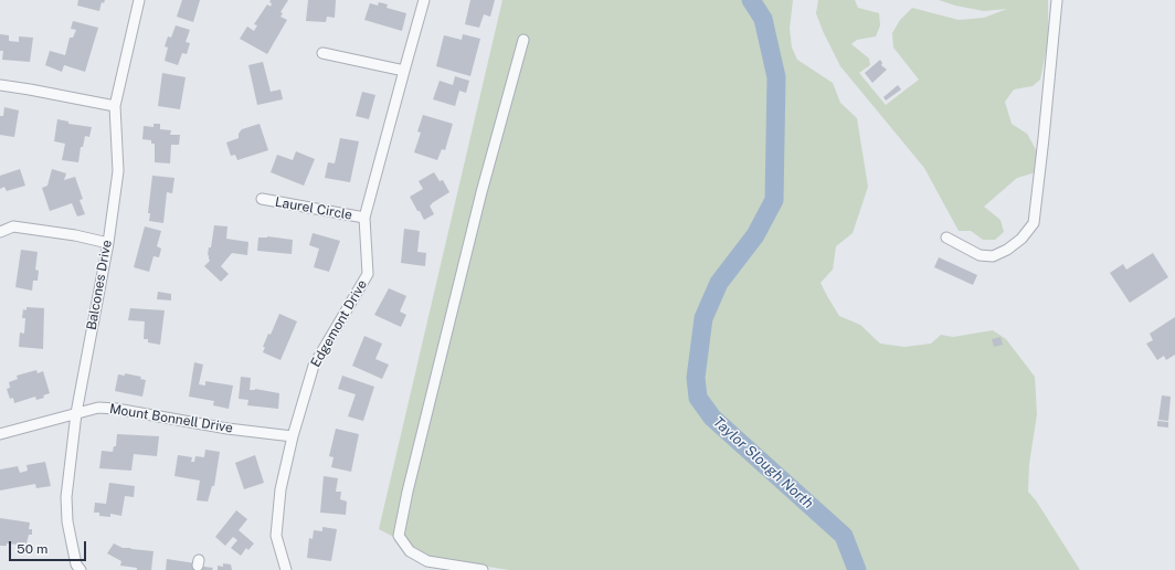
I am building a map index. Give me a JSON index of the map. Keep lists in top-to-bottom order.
{
  "streets": {
    "street": [
      "Laurel Circle",
      "Balcones Drive",
      "Edgemont Drive",
      "Mount Bonnell Drive"
    ]
  },
  "crossings": [
    ["Laurel Circle", "Edgemont Drive"],
    ["Balcones Drive", "Mount Bonnell Drive"],
    ["Edgemont Drive", "Mount Bonnell Drive"]
  ],
  "water": ["Taylor Slough North"],
  "scale_bar": "50 m"
}
